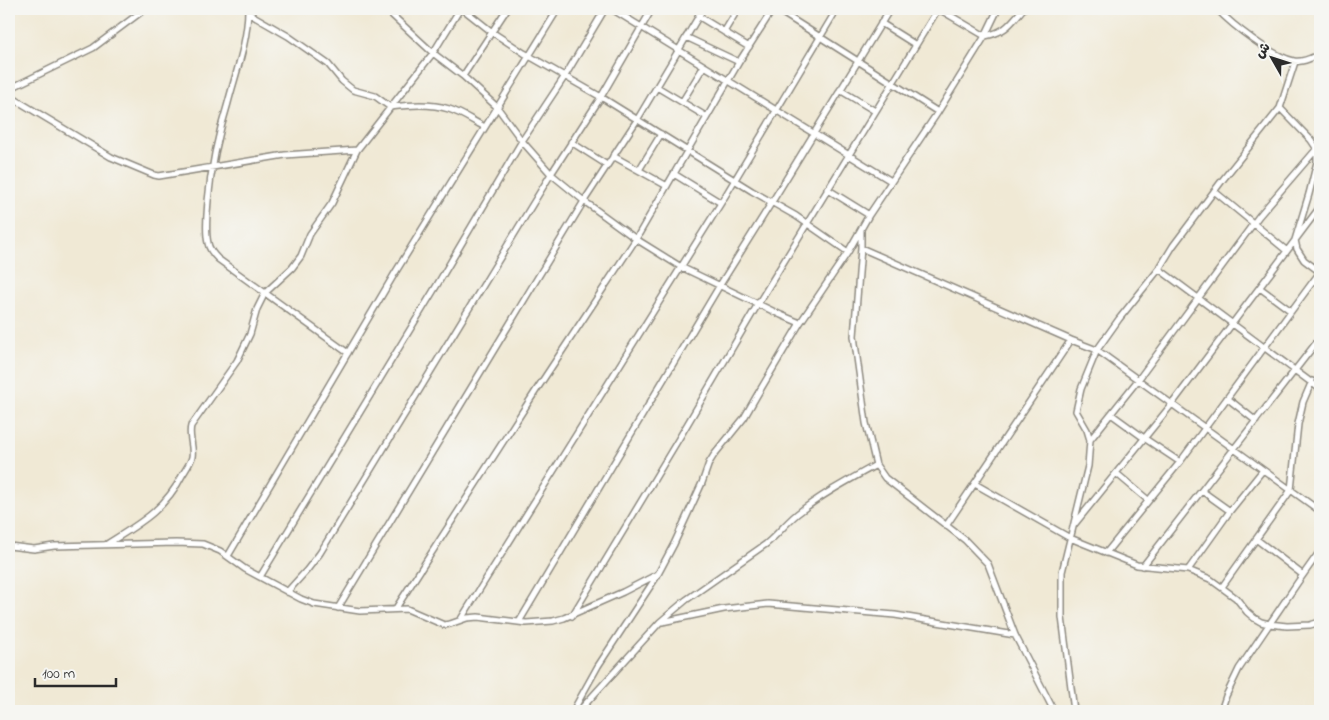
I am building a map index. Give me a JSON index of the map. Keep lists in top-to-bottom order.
{
  "scale_bar": "100 m",
  "north": "top left"
}
